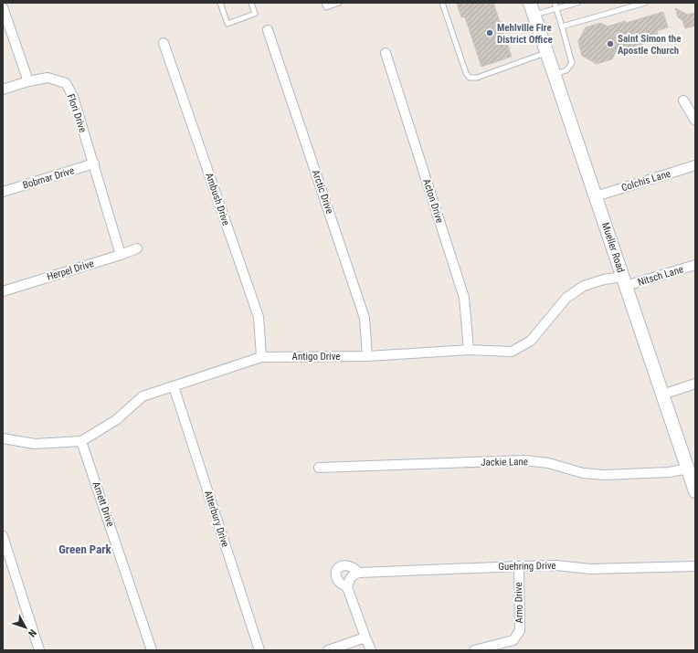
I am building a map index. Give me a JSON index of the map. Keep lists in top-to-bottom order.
{
  "streets": {
    "street": [
      "Flori Drive",
      "Bobmar Drive",
      "Colchis Lane",
      "Arctic Drive",
      "Ambush Drive",
      "Acton Drive",
      "Mueller Road",
      "Herpel Drive",
      "Nitsch Lane",
      "Antigo Drive",
      "Jackie Lane",
      "Arnett Drive",
      "Atterbury Drive",
      "Guehring Drive",
      "Arno Drive"
    ]
  },
  "crossings": [
    ["Flori Drive", "Bobmar Drive"],
    ["Flori Drive", "Herpel Drive"],
    ["Colchis Lane", "Mueller Road"],
    ["Arctic Drive", "Antigo Drive"],
    ["Ambush Drive", "Antigo Drive"],
    ["Acton Drive", "Antigo Drive"],
    ["Mueller Road", "Nitsch Lane"],
    ["Mueller Road", "Antigo Drive"],
    ["Mueller Road", "Jackie Lane"],
    ["Nitsch Lane", "Antigo Drive"],
    ["Antigo Drive", "Arnett Drive"],
    ["Antigo Drive", "Atterbury Drive"],
    ["Guehring Drive", "Arno Drive"]
  ],
  "districts": ["Green Park"],
  "places": ["Mehlville Fire District Office", "Saint Simon the Apostle Church"],
  "north": "bottom right"
}
